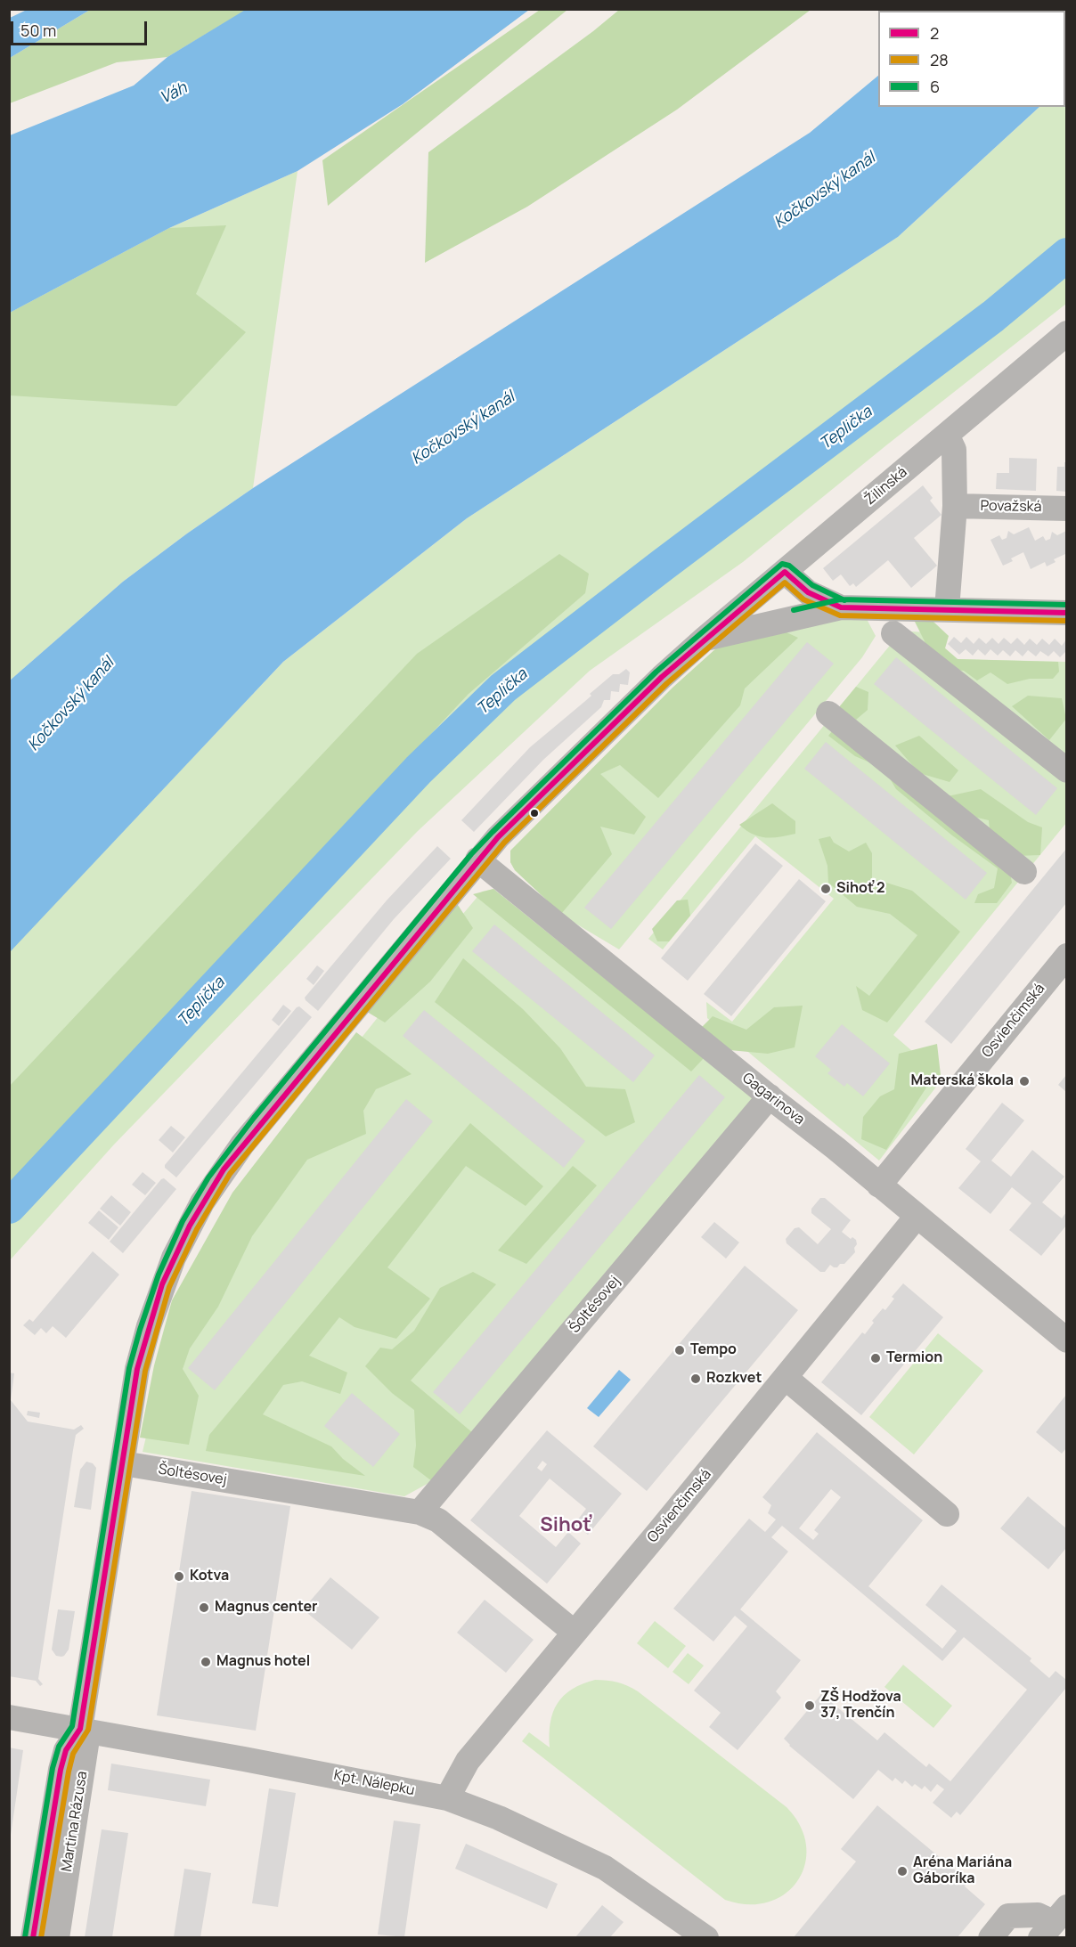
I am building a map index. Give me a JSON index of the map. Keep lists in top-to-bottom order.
{
  "streets": {
    "street": [
      "Žilinská",
      "Považská",
      "Osvienčimská",
      "Gagarinova",
      "Šoltésovej",
      "Kpt. Nálepku",
      "Martina Rázusa"
    ]
  },
  "crossings": [
    ["Osvienčimská", "Gagarinova"],
    ["Osvienčimská", "Šoltésovej"],
    ["Osvienčimská", "Kpt. Nálepku"],
    ["Gagarinova", "Šoltésovej"],
    ["Kpt. Nálepku", "Martina Rázusa"]
  ],
  "districts": ["Sihoť"],
  "water": ["Váh", "Kočkovský kanál", "Teplička"],
  "places": [
    "Sihoť 2",
    "Materská škola",
    "Tempo",
    "Termion",
    "Rozkvet",
    "Kotva",
    "Magnus center",
    "Magnus hotel",
    "ZŠ Hodžova 37, Trenčín",
    "Aréna Mariána Gáboríka"
  ],
  "lines": ["transit line 6", "transit line 2", "transit line 28"],
  "legend": ["2", "28", "6"],
  "scale_bar": "50 m"
}
